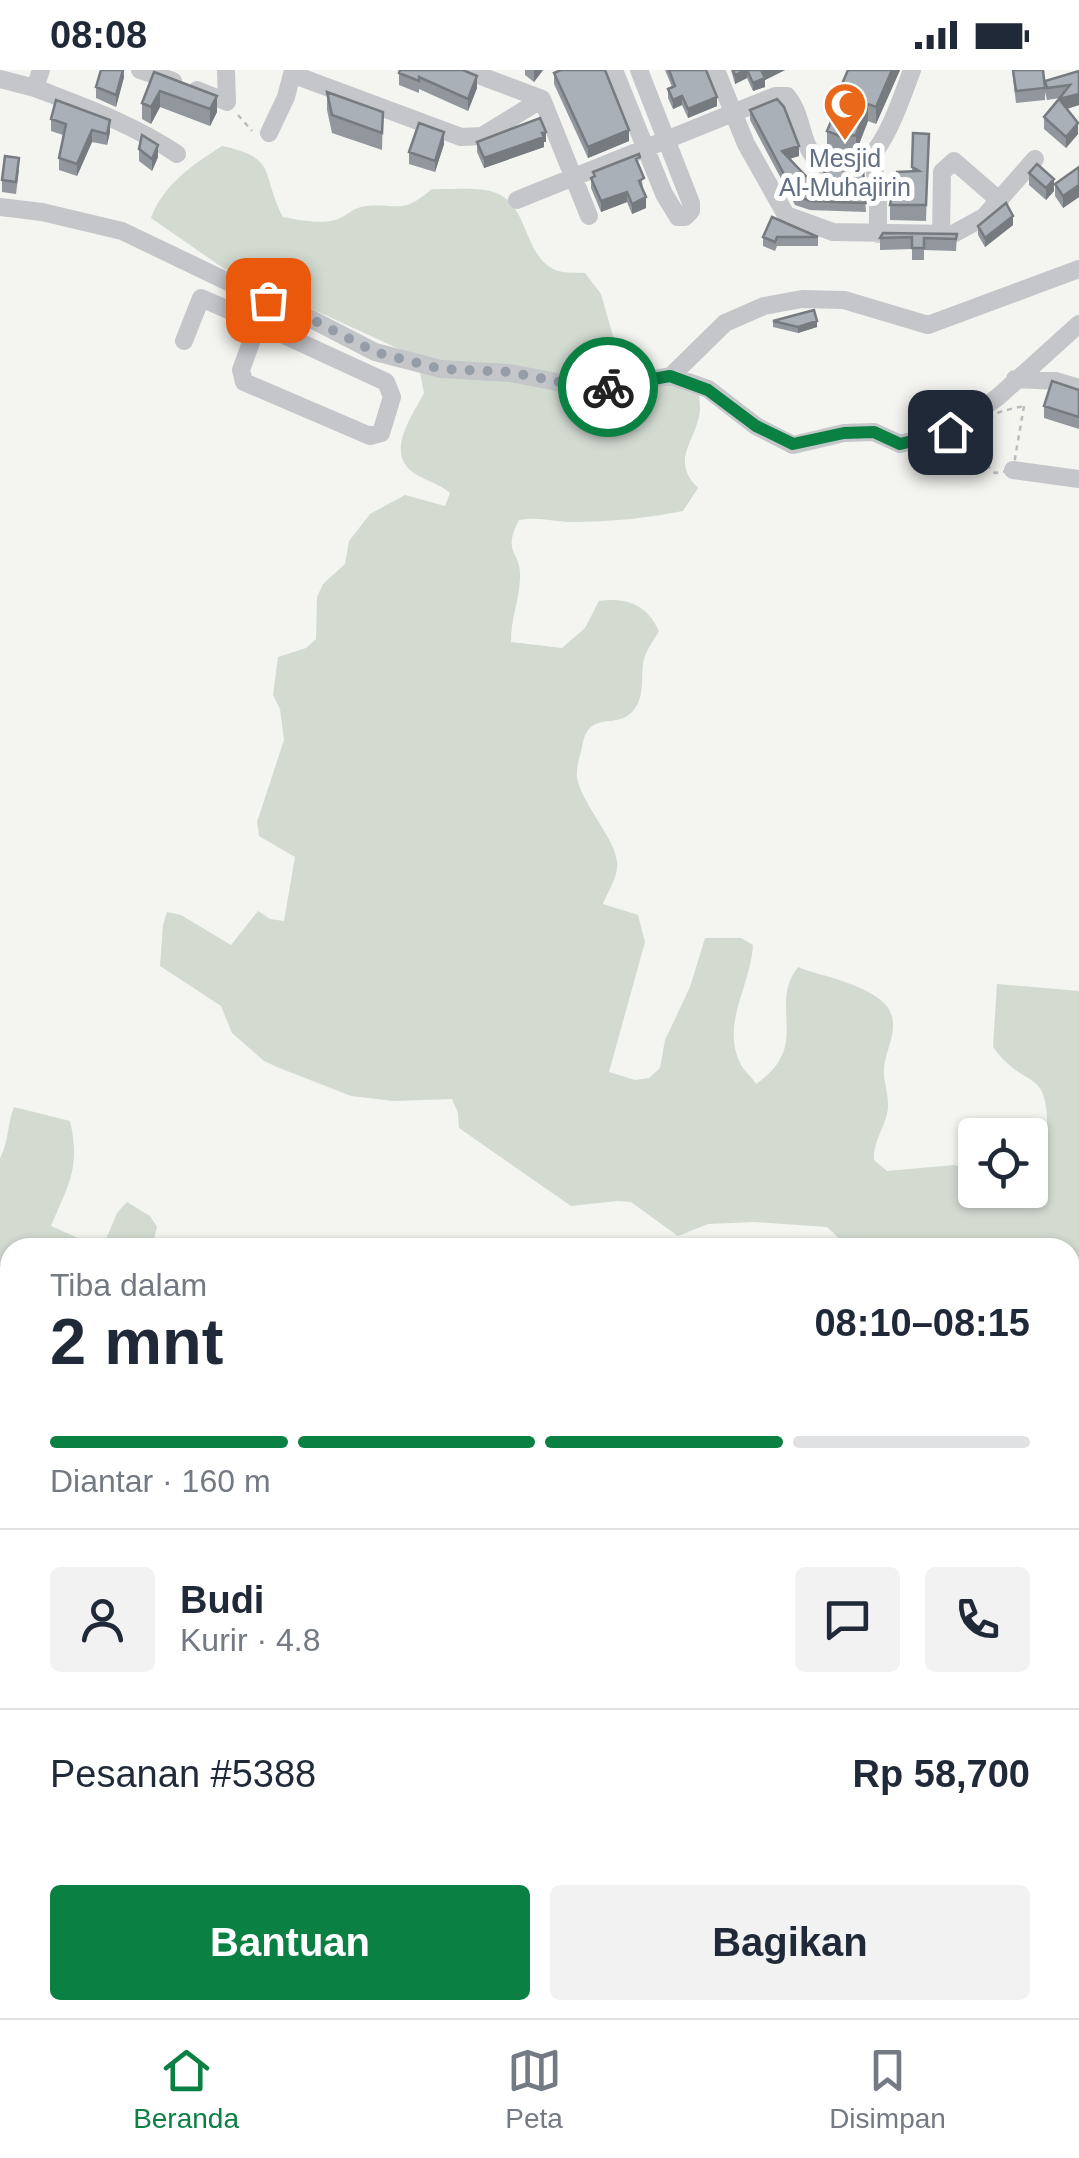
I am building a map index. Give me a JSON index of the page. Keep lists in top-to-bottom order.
{
  "places": {
    "mosque": ["Mesjid Al-Muhajirin"]
  },
  "page": {
    "status": "08:08",
    "heading": ["2 mnt", "Tiba dalam", "08:10–08:15"],
    "panel": [
      "Budi",
      "Kurir · 4.8",
      "Pesanan #5388",
      "Rp 58,700"
    ],
    "bar": "Diantar · 160 m",
    "buttons": ["Bantuan", "Bagikan"],
    "tabs": ["Beranda", "Peta", "Disimpan"]
  }
}
